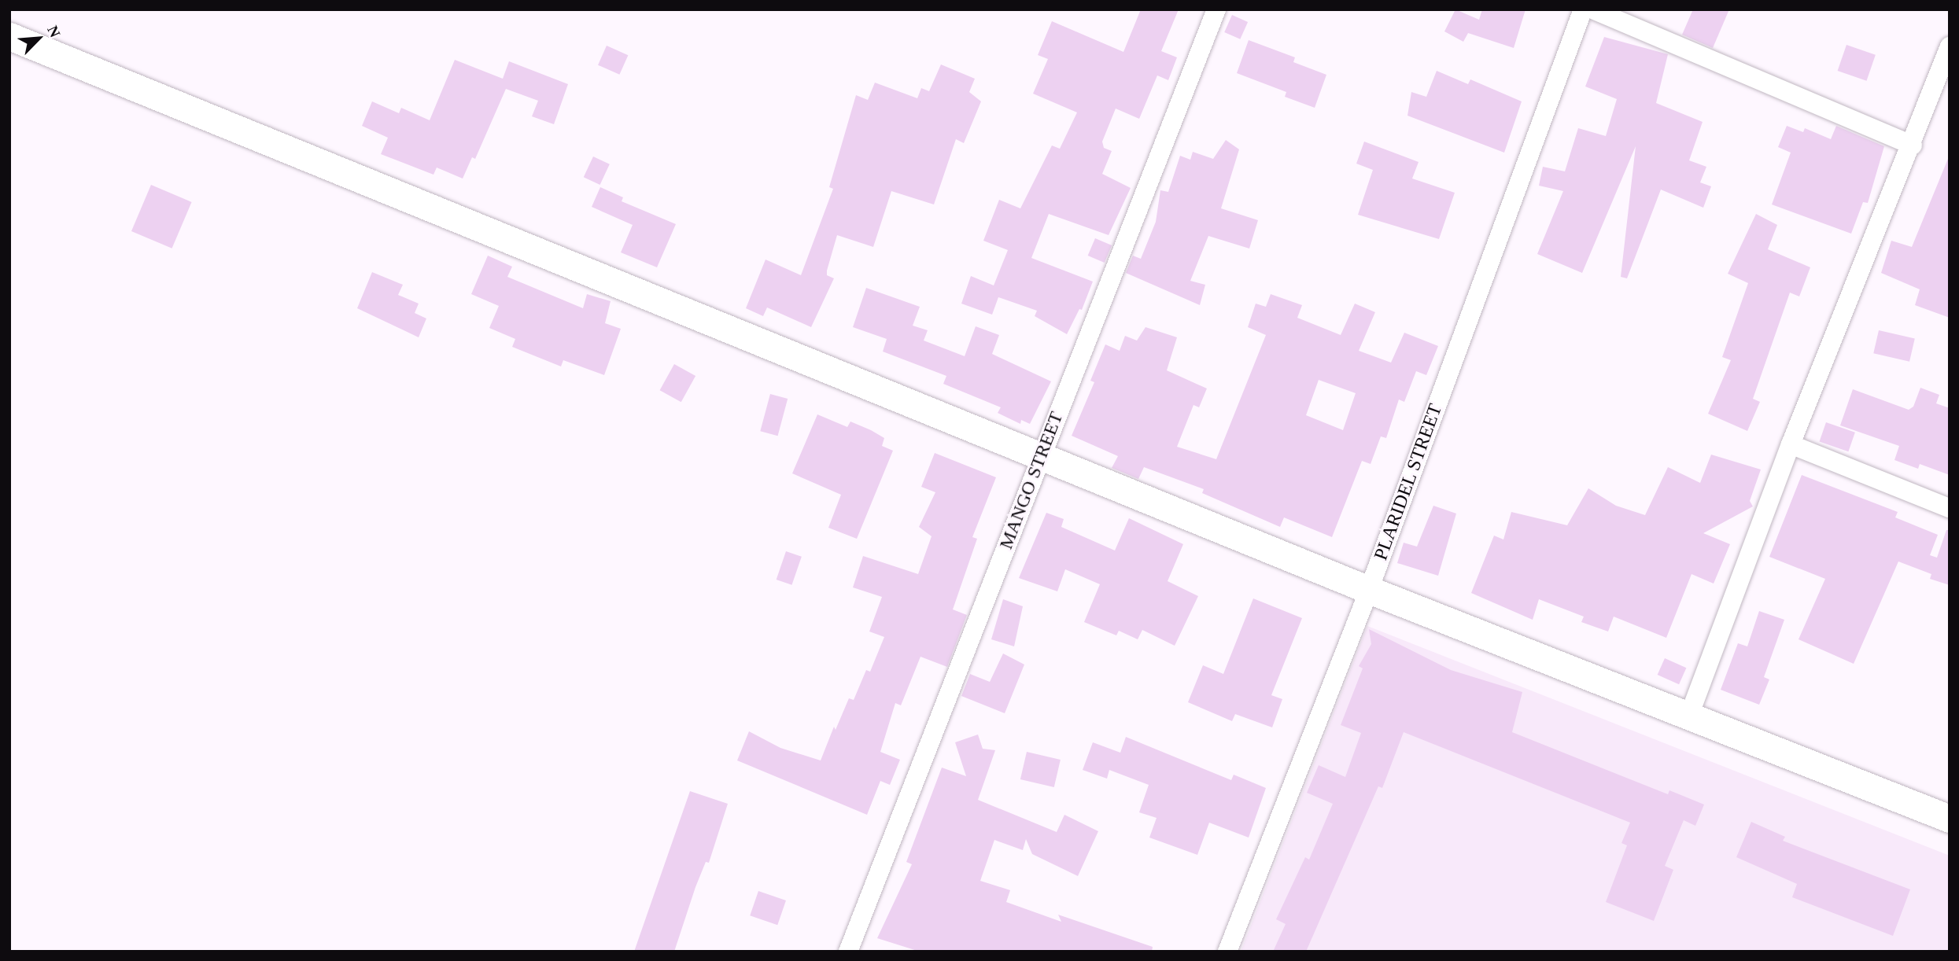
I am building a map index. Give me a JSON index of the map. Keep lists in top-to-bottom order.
{
  "streets": {
    "street": ["MANGO STREET", "PLARIDEL STREET"]
  },
  "north": "top right"
}
